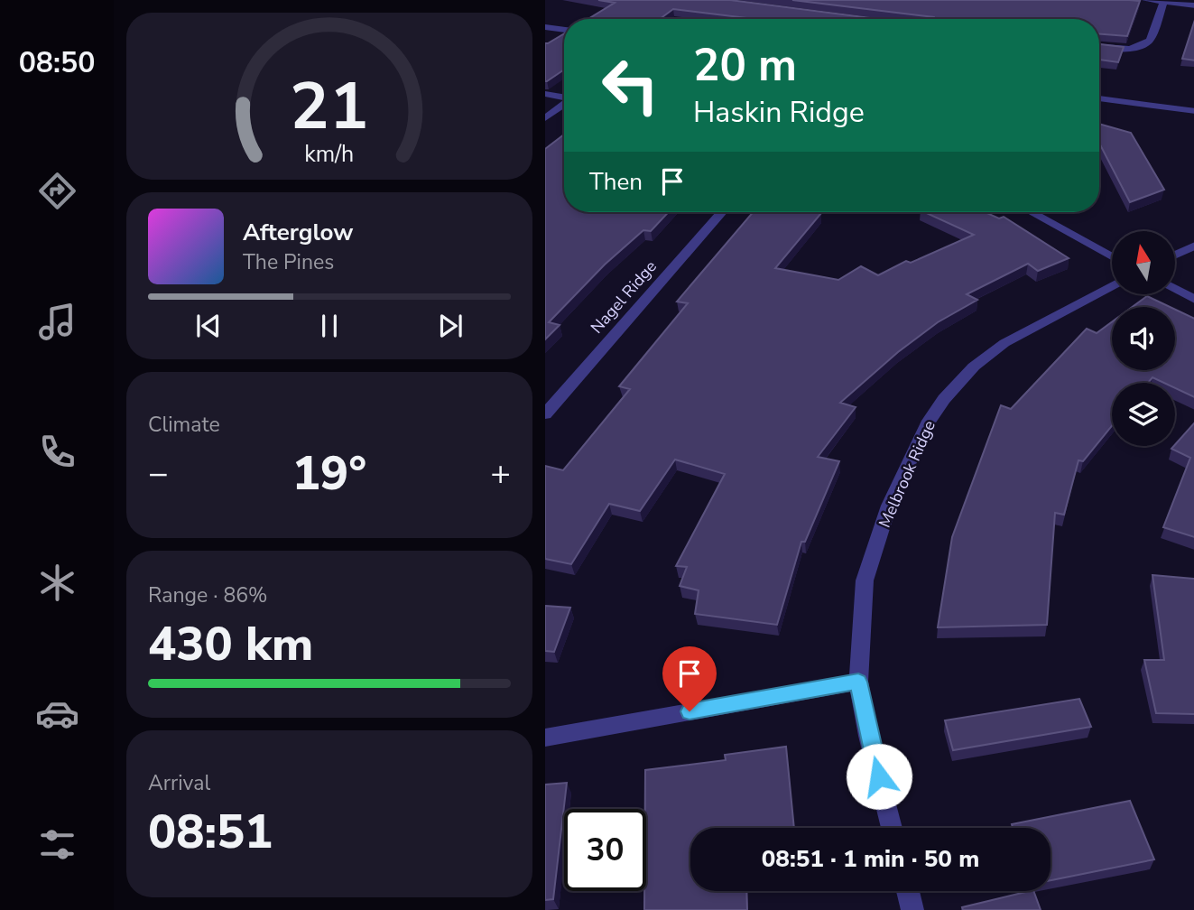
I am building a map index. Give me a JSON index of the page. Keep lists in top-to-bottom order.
{
  "streets": {
    "street": ["Nagel Ridge", "Melbrook Ridge"]
  },
  "north": "top",
  "page": {
    "tabs": "08:50",
    "turn": ["20 m", "Haskin Ridge"],
    "then": "Then",
    "song": ["Afterglow", "The Pines"],
    "tile": [
      "Climate",
      ["Range · 86%", "430 km"],
      ["Arrival", "08:51"]
    ],
    "heat": ["−", "19°", "+"],
    "limit": "30",
    "trip": "08:51 · 1 min · 50 m",
    "gauge": ["21", "km/h"]
  }
}
